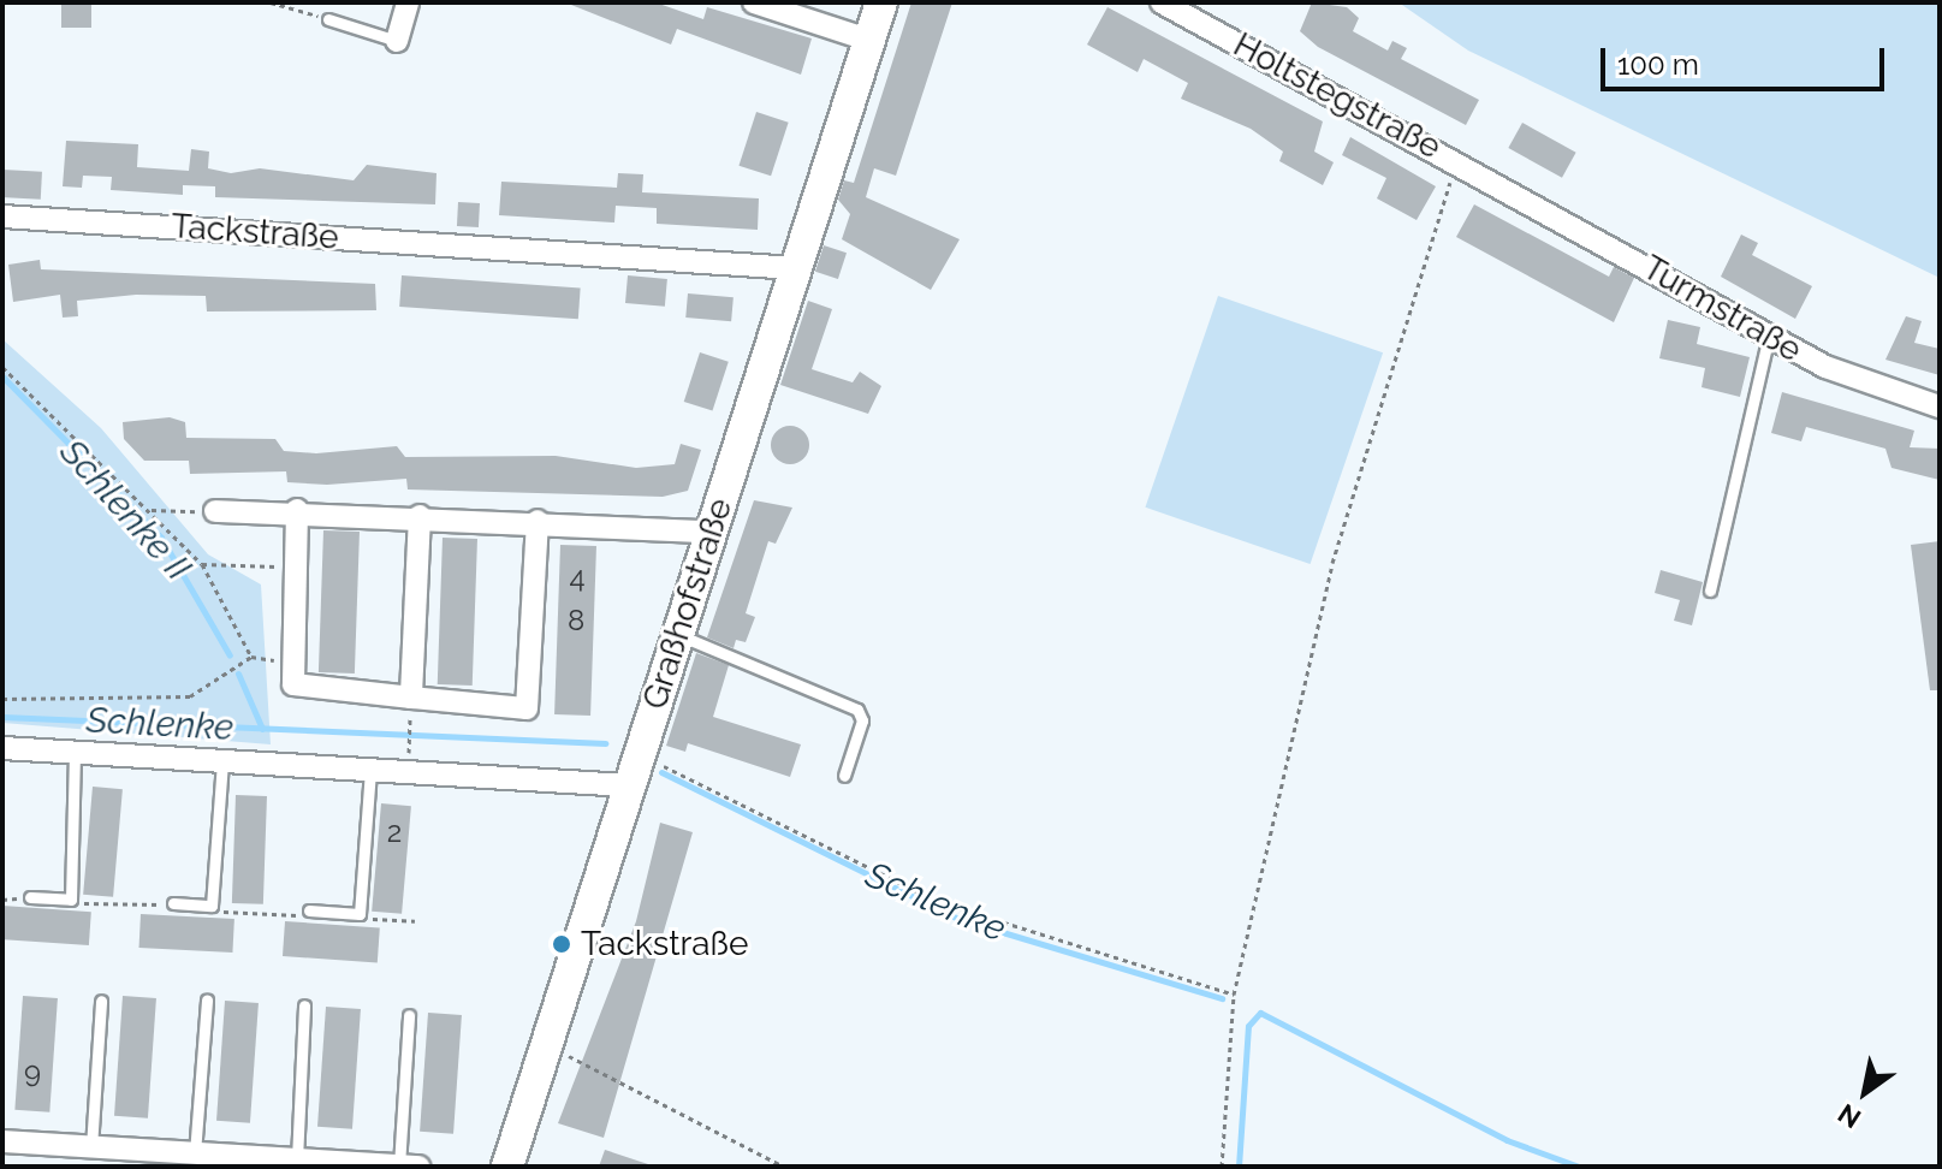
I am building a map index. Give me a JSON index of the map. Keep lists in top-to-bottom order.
{
  "streets": {
    "street": [
      "Holtstegstraße",
      "Tackstraße",
      "Turmstraße",
      "Graßhofstraße"
    ]
  },
  "crossings": [
    ["Holtstegstraße", "Turmstraße"],
    ["Tackstraße", "Graßhofstraße"]
  ],
  "water": ["Schlenke II", "Schlenke"],
  "places": ["Tackstraße"],
  "house_numbers": [
    "4",
    "8",
    "2",
    "9"
  ],
  "scale_bar": "100 m",
  "north": "bottom left"
}
